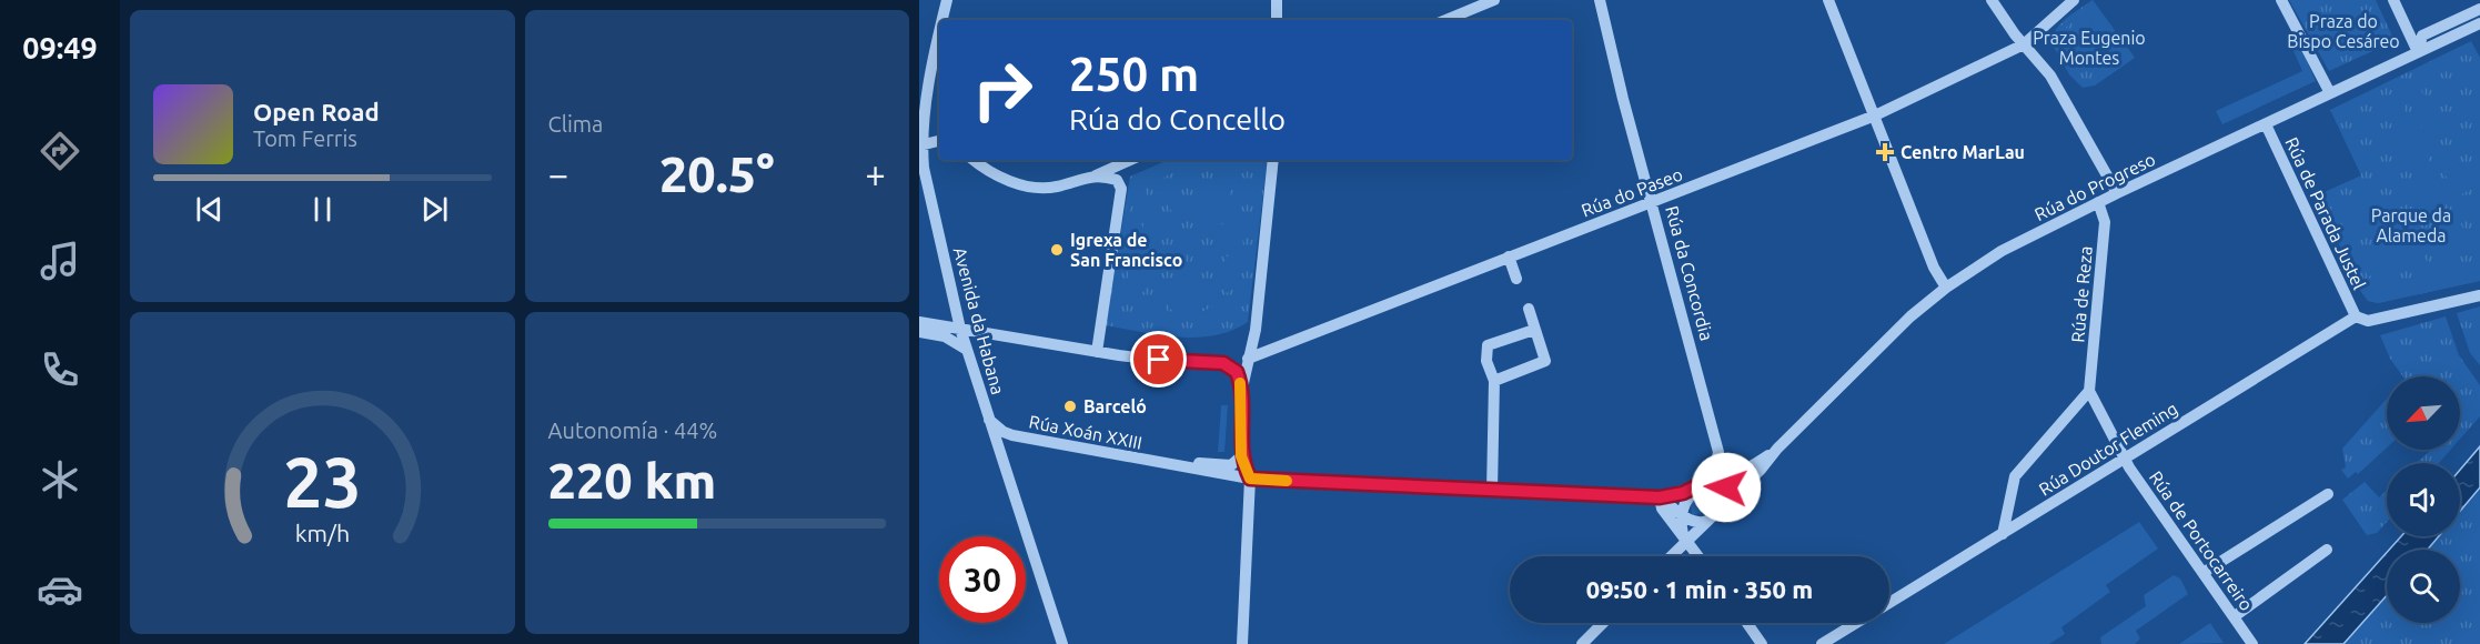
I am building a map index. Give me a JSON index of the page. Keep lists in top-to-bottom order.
{
  "streets": {
    "street": [
      "Rúa do Progreso",
      "Rúa do Paseo",
      "Rúa de Parada Justel",
      "Rúa da Concordia",
      "Rúa de Reza",
      "Avenida da Habana",
      "Rúa Xoán XXIII",
      "Rúa Doutor Fleming",
      "Rúa de Portocarreiro"
    ]
  },
  "crossings": [
    ["Rúa do Progreso", "Rúa de Parada Justel"],
    ["Rúa do Progreso", "Rúa da Concordia"],
    ["Rúa do Progreso", "Rúa de Reza"],
    ["Rúa do Progreso", "Rúa Xoán XXIII"],
    ["Rúa do Paseo", "Rúa da Concordia"],
    ["Rúa de Parada Justel", "Rúa Doutor Fleming"],
    ["Avenida da Habana", "Rúa Xoán XXIII"],
    ["Rúa Doutor Fleming", "Rúa de Portocarreiro"]
  ],
  "parks": ["Praza do Bispo Cesáreo", "Praza Eugenio Montes", "Parque da Alameda"],
  "places": {
    "health": ["Centro MarLau"],
    "other": ["Igrexa de San Francisco", "Barceló"]
  },
  "north": "bottom left",
  "page": {
    "tabs": "09:49",
    "tile": [
      "Clima",
      ["Autonomía · 44%", "220 km"]
    ],
    "turn": ["250 m", "Rúa do Concello"],
    "song": ["Open Road", "Tom Ferris"],
    "heat": ["−", "20.5°", "+"],
    "limit": "30",
    "trip": "09:50 · 1 min · 350 m",
    "gauge": ["23", "km/h"]
  }
}
